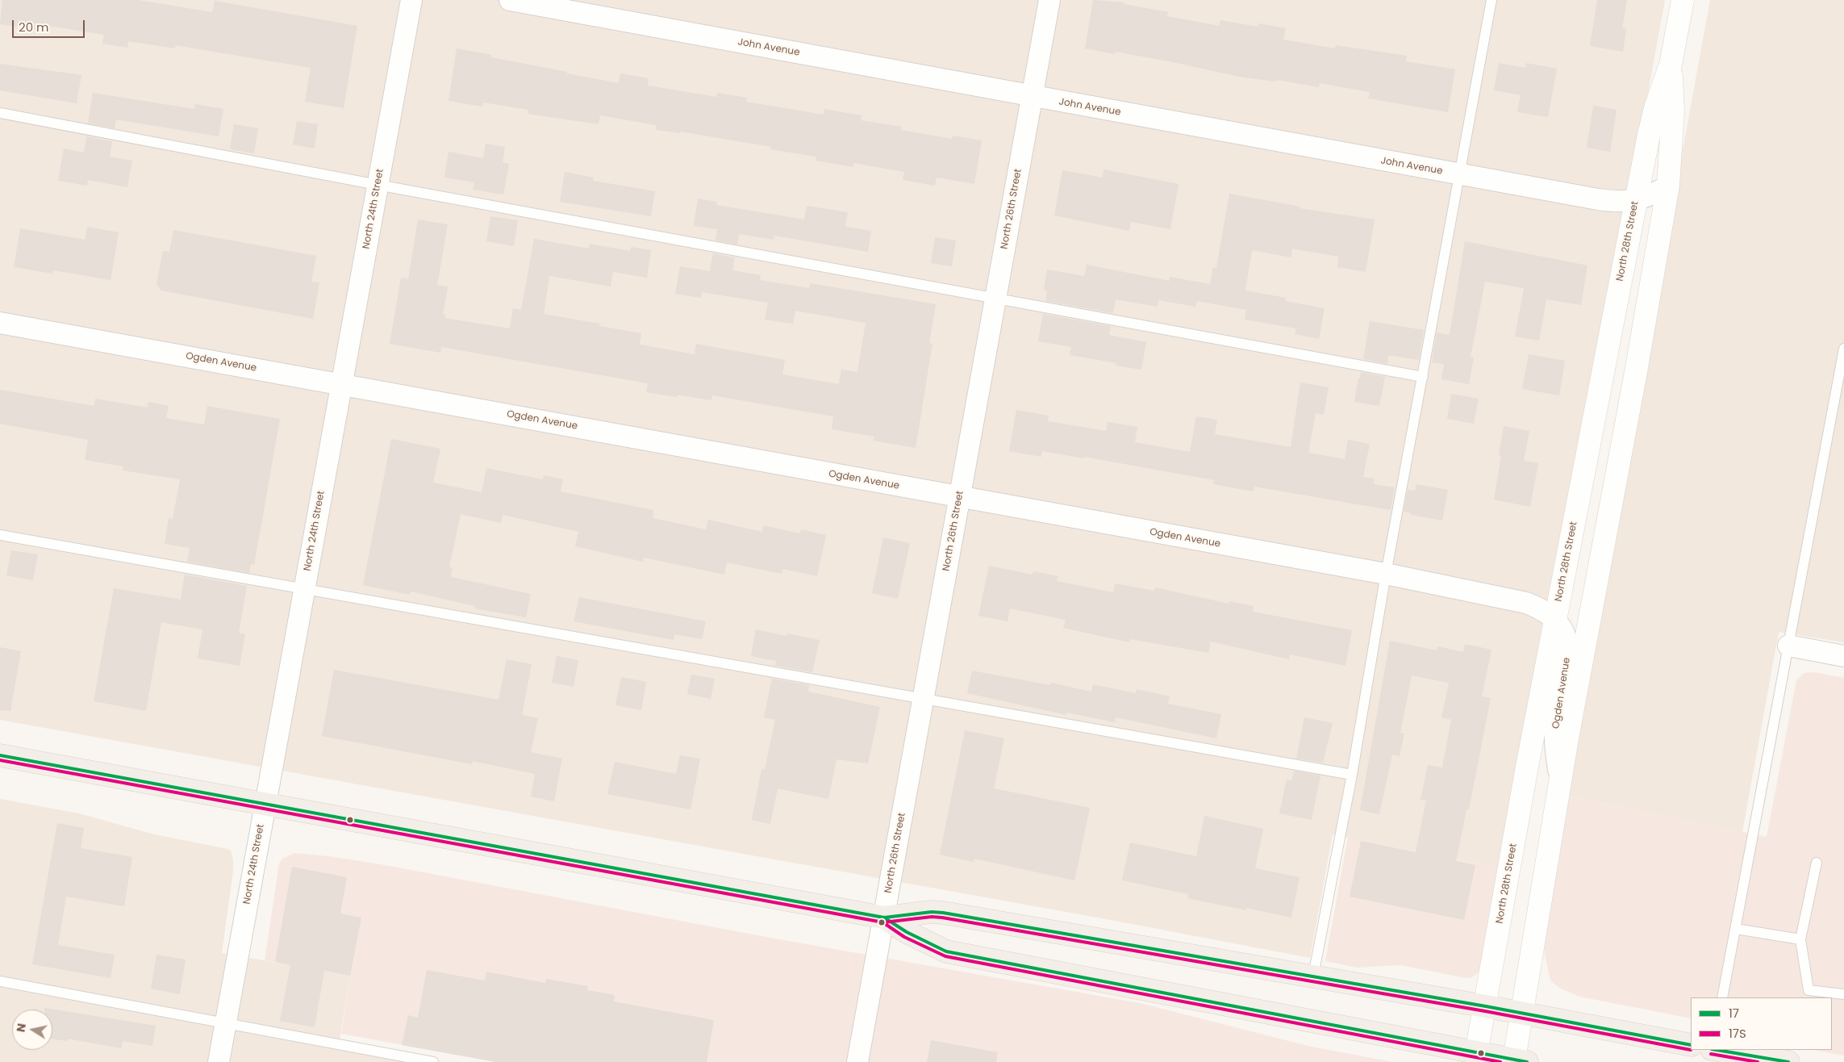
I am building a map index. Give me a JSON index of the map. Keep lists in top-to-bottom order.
{
  "streets": {
    "main road": ["North 28th Street"],
    "street": [
      "John Avenue",
      "North 24th Street",
      "North 26th Street",
      "Ogden Avenue"
    ]
  },
  "crossings": [
    ["John Avenue", "North 26th Street"],
    ["John Avenue", "North 28th Street"],
    ["North 24th Street", "Ogden Avenue"],
    ["North 26th Street", "Ogden Avenue"],
    ["North 28th Street", "Ogden Avenue"]
  ],
  "lines": ["transit line 17", "transit line 17S"],
  "legend": ["17", "17S"],
  "scale_bar": "20 m",
  "north": "left"
}
